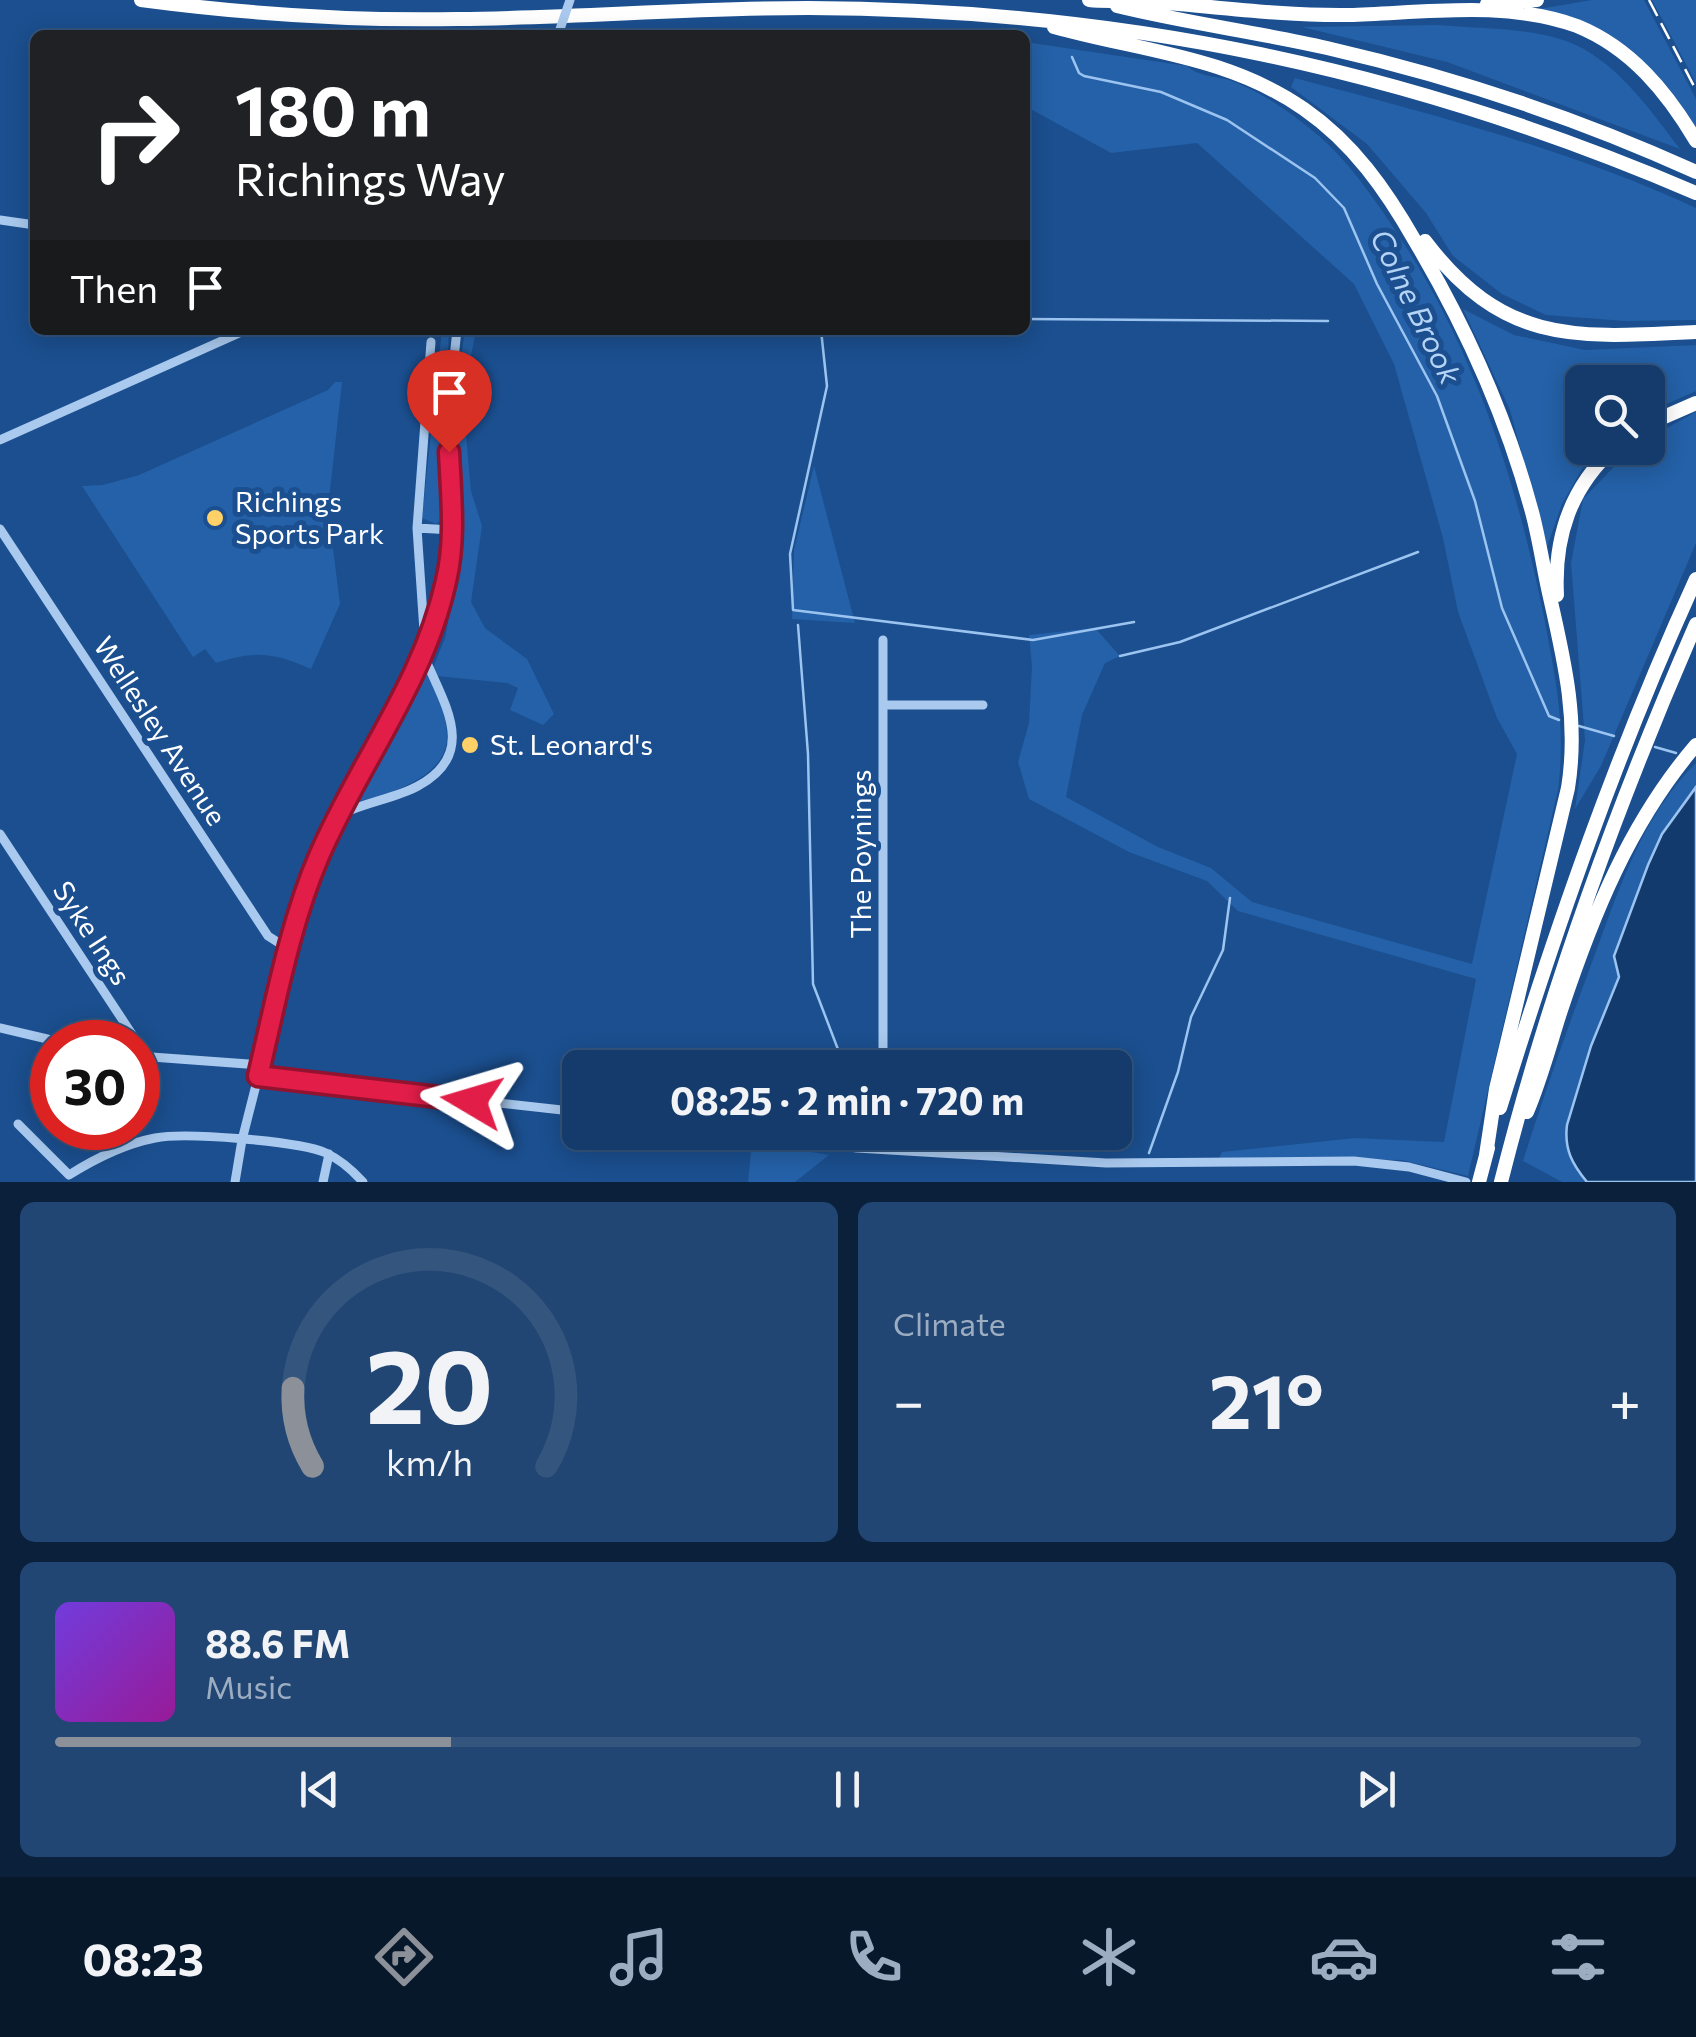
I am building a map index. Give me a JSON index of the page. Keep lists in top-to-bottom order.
{
  "streets": {
    "street": ["Wellesley Avenue", "The Poynings", "Syke Ings"]
  },
  "water": ["Colne Brook"],
  "places": ["Richings Sports Park", "St. Leonard's"],
  "page": {
    "turn": ["180 m", "Richings Way"],
    "then": "Then",
    "limit": "30",
    "trip": "08:25 · 2 min · 720 m",
    "tile": "Climate",
    "heat": ["−", "21°", "+"],
    "song": ["88.6 FM", "Music"],
    "tabs": "08:23",
    "gauge": ["20", "km/h"]
  }
}
